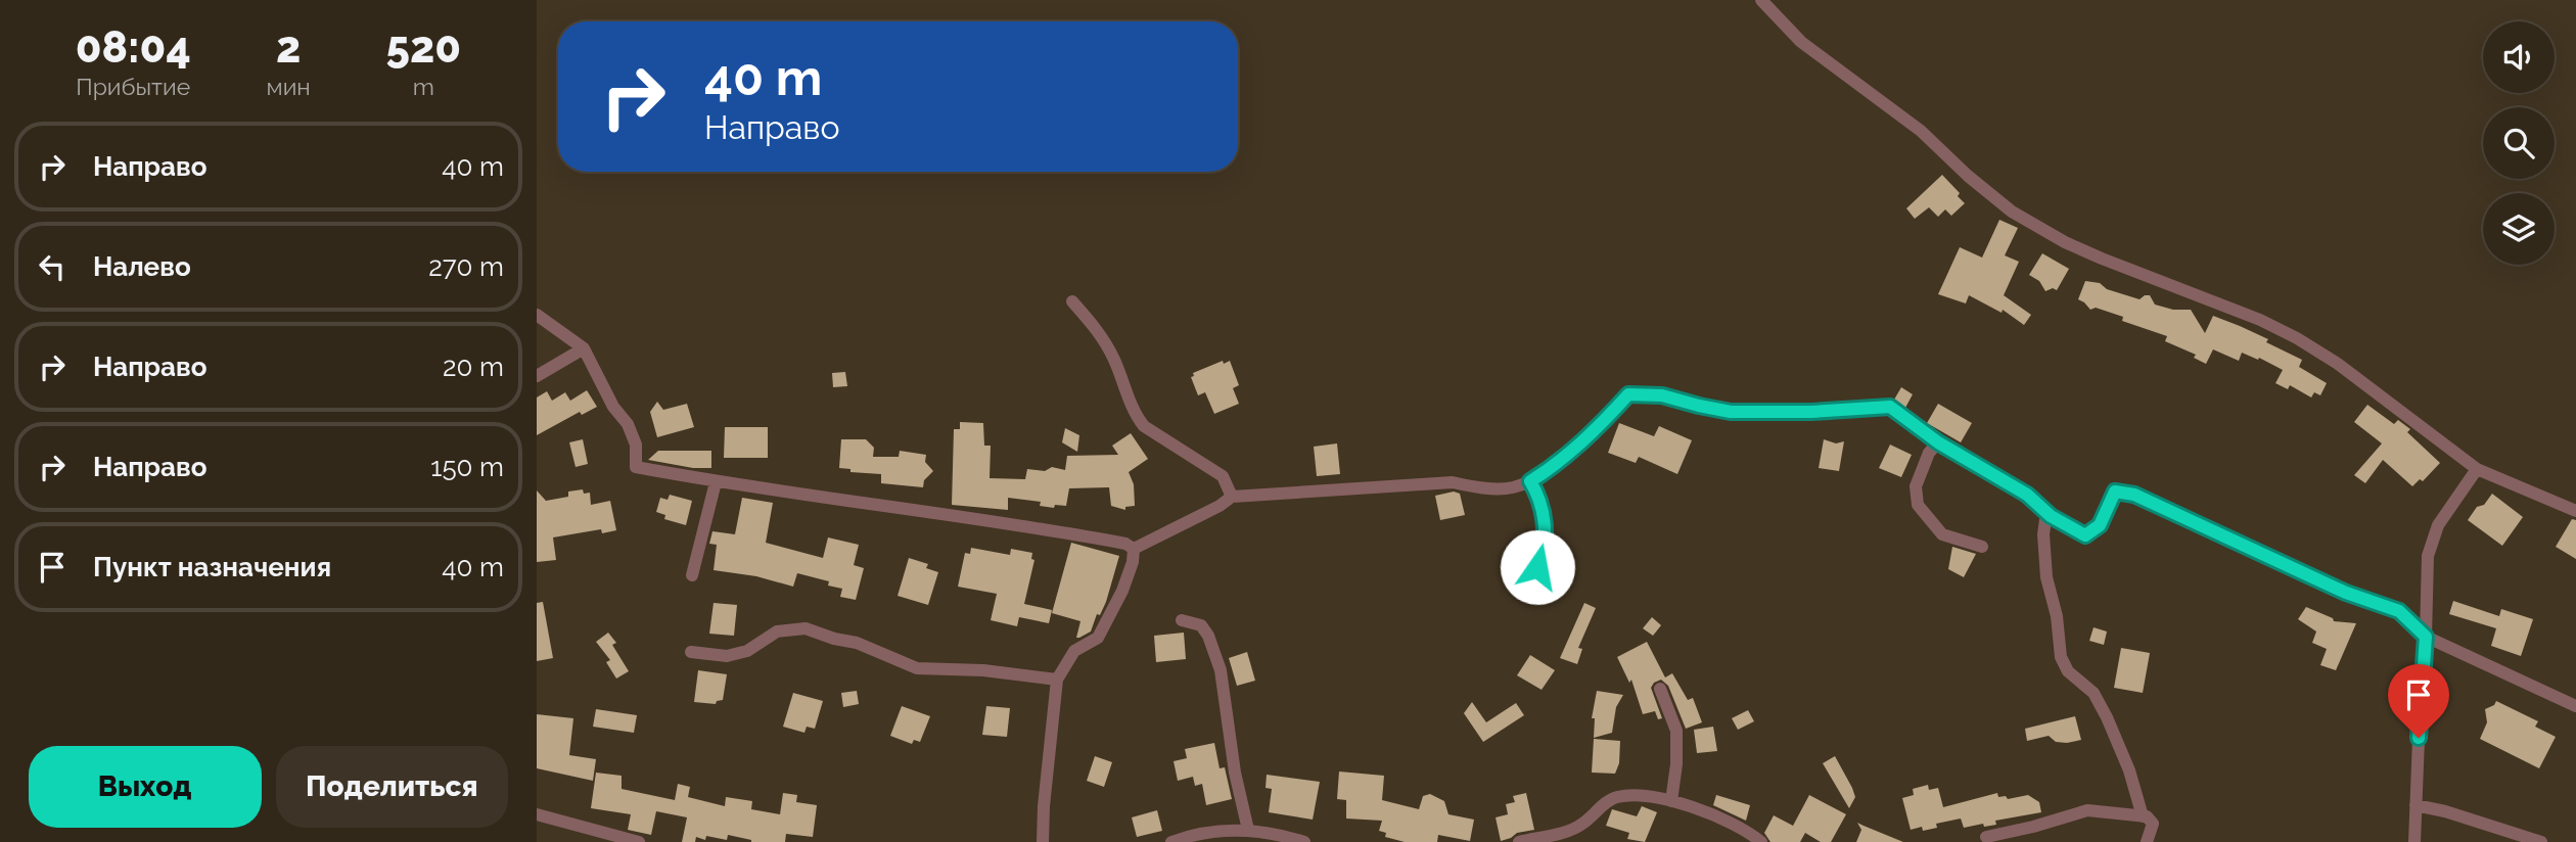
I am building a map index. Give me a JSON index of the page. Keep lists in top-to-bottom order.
{
  "page": {
    "eta": [
      "08:04",
      "Прибытие",
      "2",
      "мин",
      "520",
      "m"
    ],
    "turn": ["40 m", "Направо"],
    "list": [
      {
        "name": "Направо",
        "value": "40 m"
      },
      {
        "name": "Налево",
        "value": "270 m"
      },
      {
        "name": "Направо",
        "value": "20 m"
      },
      {
        "name": "Направо",
        "value": "150 m"
      },
      {
        "name": "Пункт назначения",
        "value": "40 m"
      }
    ],
    "buttons": ["Выход", "Поделиться"]
  }
}
